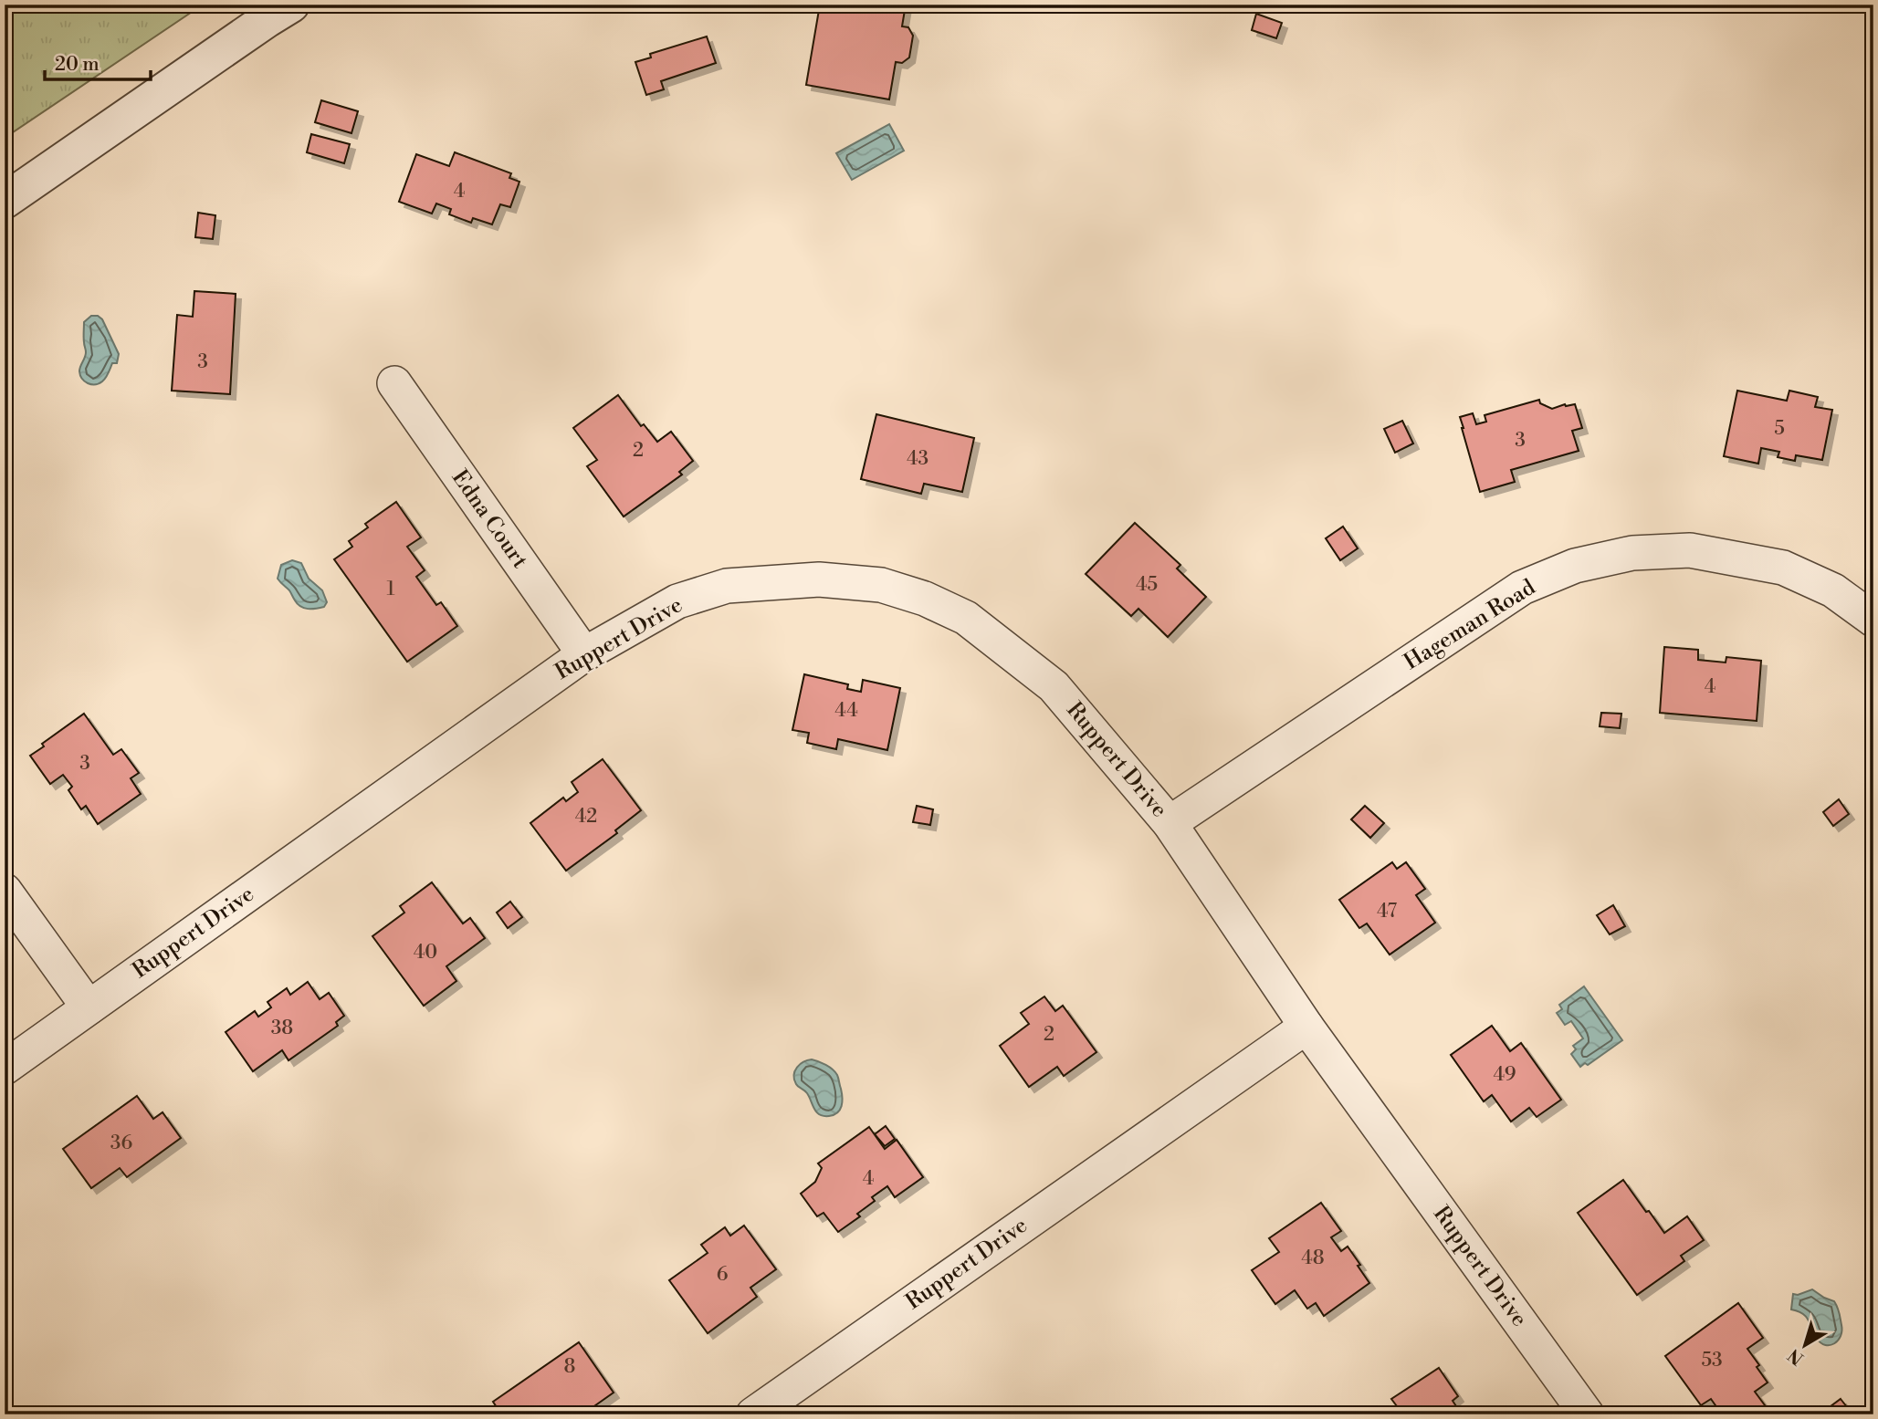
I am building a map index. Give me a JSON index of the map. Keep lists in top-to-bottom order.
{
  "streets": {
    "street": ["Edna Court", "Hageman Road", "Ruppert Drive"]
  },
  "crossings": [
    ["Edna Court", "Ruppert Drive"],
    ["Hageman Road", "Ruppert Drive"]
  ],
  "house_numbers": [
    "4",
    "3",
    "5",
    "3",
    "2",
    "43",
    "45",
    "1",
    "4",
    "44",
    "3",
    "42",
    "47",
    "40",
    "38",
    "2",
    "49",
    "36",
    "4",
    "48",
    "6",
    "53",
    "8"
  ],
  "scale_bar": "20 m",
  "north": "bottom left"
}
